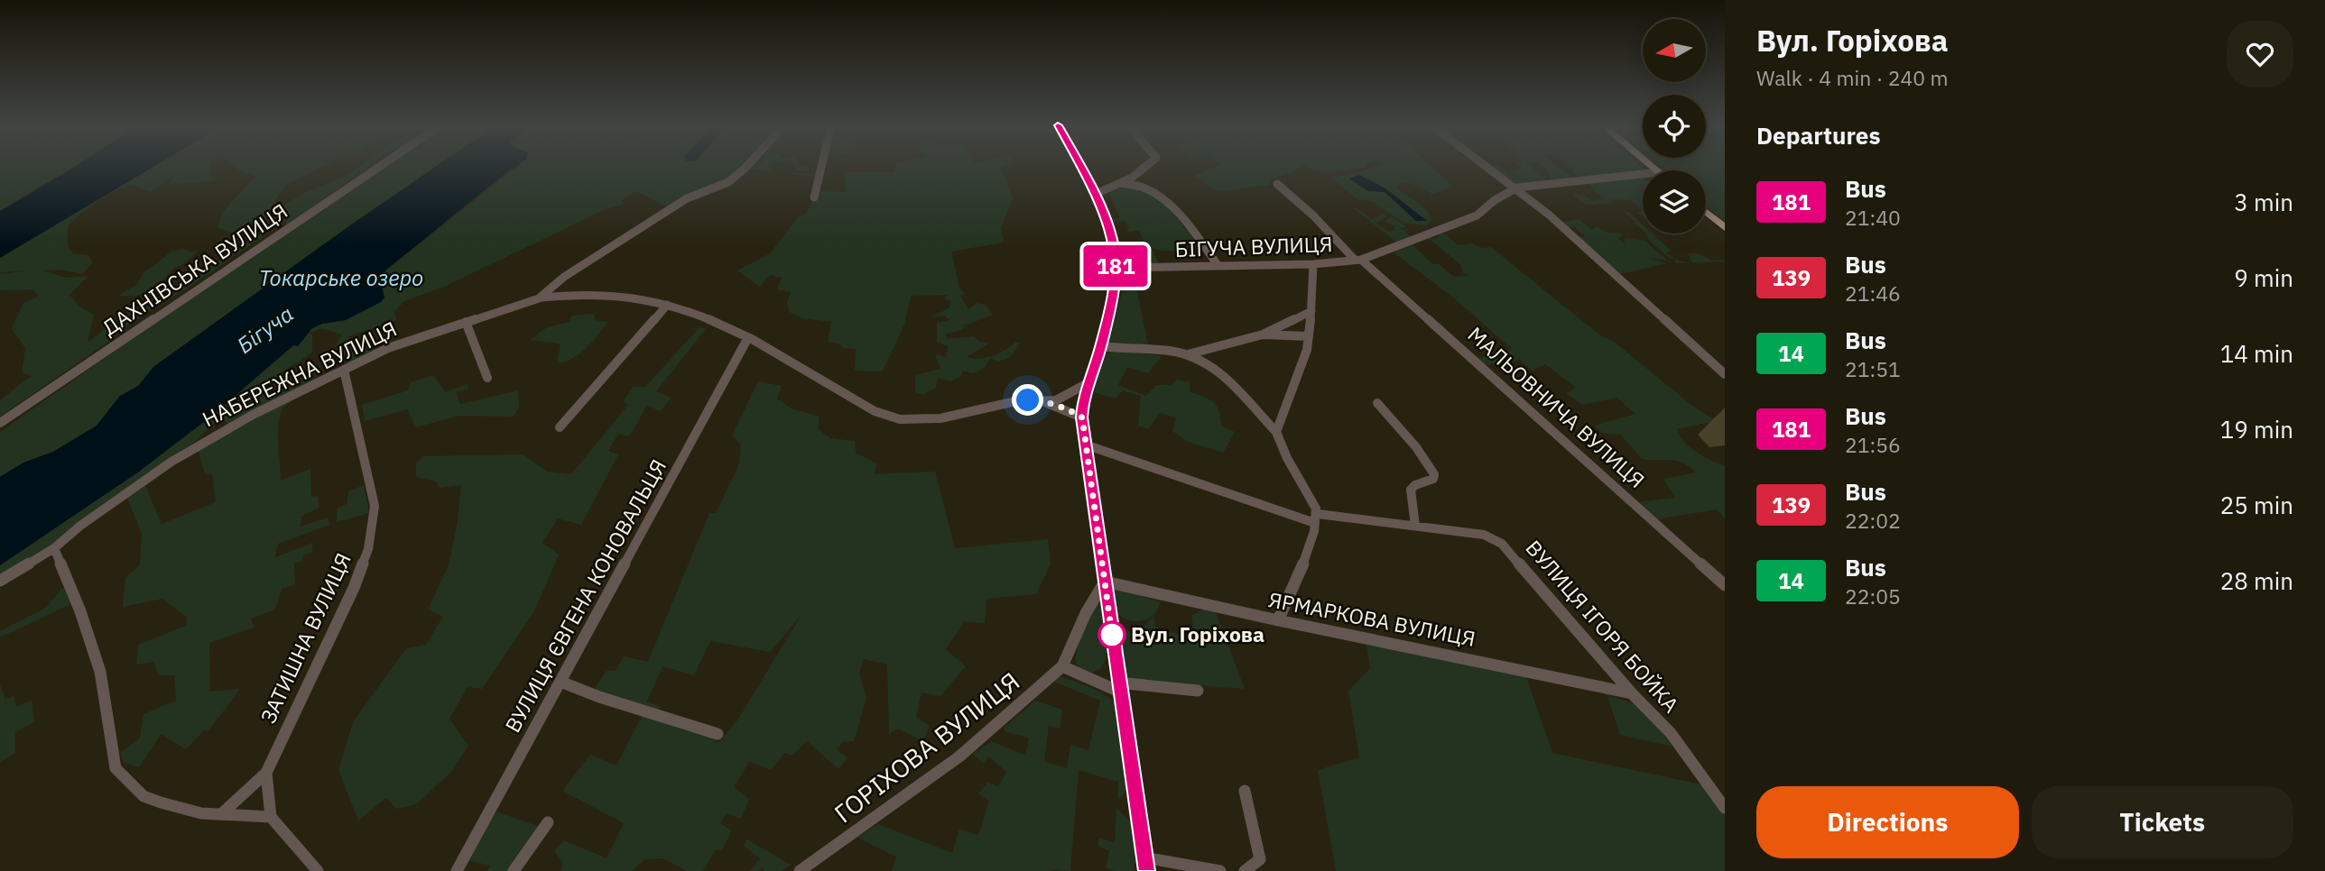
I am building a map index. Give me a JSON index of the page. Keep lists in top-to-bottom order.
{
  "streets": {
    "street": [
      "БІГУЧА ВУЛИЦЯ",
      "ДАХНІВСЬКА ВУЛИЦЯ",
      "НАБЕРЕЖНА ВУЛИЦЯ",
      "МАЛЬОВНИЧА ВУЛИЦЯ",
      "ВУЛИЦЯ ЄВГЕНА КОНОВАЛЬЦЯ",
      "ЯРМАРКОВА ВУЛИЦЯ",
      "ВУЛИЦЯ ІГОРЯ БОЙКА",
      "ЗАТИШНА ВУЛИЦЯ",
      "ГОРІХОВА ВУЛИЦЯ"
    ]
  },
  "crossings": [
    ["БІГУЧА ВУЛИЦЯ", "МАЛЬОВНИЧА ВУЛИЦЯ"],
    ["НАБЕРЕЖНА ВУЛИЦЯ", "ЗАТИШНА ВУЛИЦЯ"],
    ["ЯРМАРКОВА ВУЛИЦЯ", "ВУЛИЦЯ ІГОРЯ БОЙКА"],
    ["ЯРМАРКОВА ВУЛИЦЯ", "ГОРІХОВА ВУЛИЦЯ"]
  ],
  "water": ["Токарське озеро", "Бігуча"],
  "places": ["Вул. Горіхова"],
  "lines": ["bus line 181"],
  "north": "left",
  "page": {
    "on_map": "181",
    "heading": [
      ["Вул. Горіхова", "Walk · 4 min · 240 m"],
      "Departures"
    ],
    "list": [
      {
        "mark": "181",
        "name": "Bus",
        "note": "21:40",
        "value": "3 min"
      },
      {
        "mark": "139",
        "name": "Bus",
        "note": "21:46",
        "value": "9 min"
      },
      {
        "mark": "14",
        "name": "Bus",
        "note": "21:51",
        "value": "14 min"
      },
      {
        "mark": "181",
        "name": "Bus",
        "note": "21:56",
        "value": "19 min"
      },
      {
        "mark": "139",
        "name": "Bus",
        "note": "22:02",
        "value": "25 min"
      },
      {
        "mark": "14",
        "name": "Bus",
        "note": "22:05",
        "value": "28 min"
      }
    ],
    "buttons": ["Directions", "Tickets"]
  }
}
